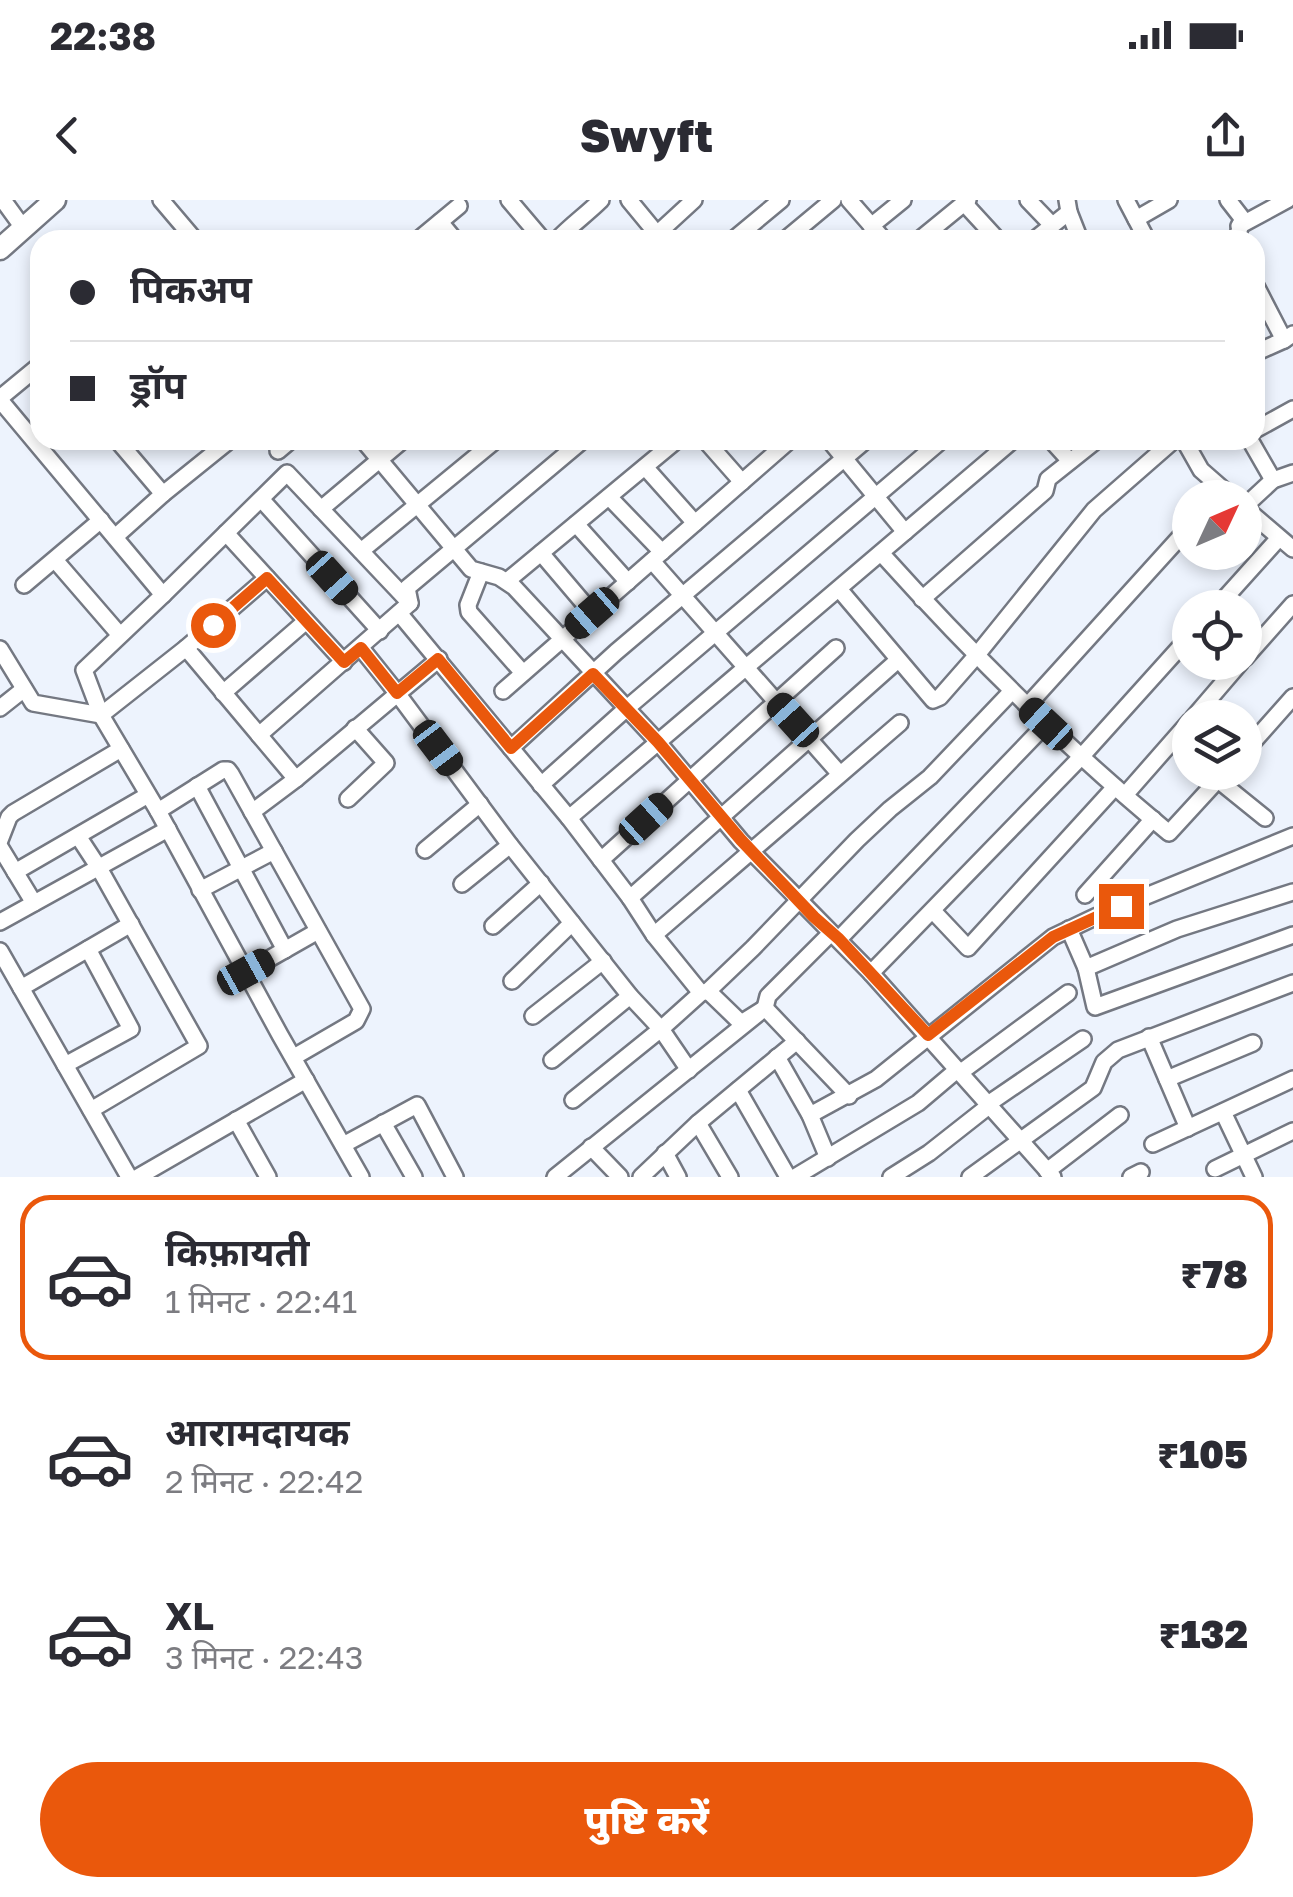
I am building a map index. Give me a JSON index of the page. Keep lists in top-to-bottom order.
{
  "north": "top right",
  "page": {
    "status": "22:38",
    "header": "Swyft",
    "banner": ["पिकअप", "ड्रॉप"],
    "list": [
      {
        "name": "किफ़ायती",
        "note": "1 मिनट · 22:41",
        "value": "₹78"
      },
      {
        "name": "आरामदायक",
        "note": "2 मिनट · 22:42",
        "value": "₹105"
      },
      {
        "name": "XL",
        "note": "3 मिनट · 22:43",
        "value": "₹132"
      }
    ],
    "buttons": "पुष्टि करें"
  }
}
